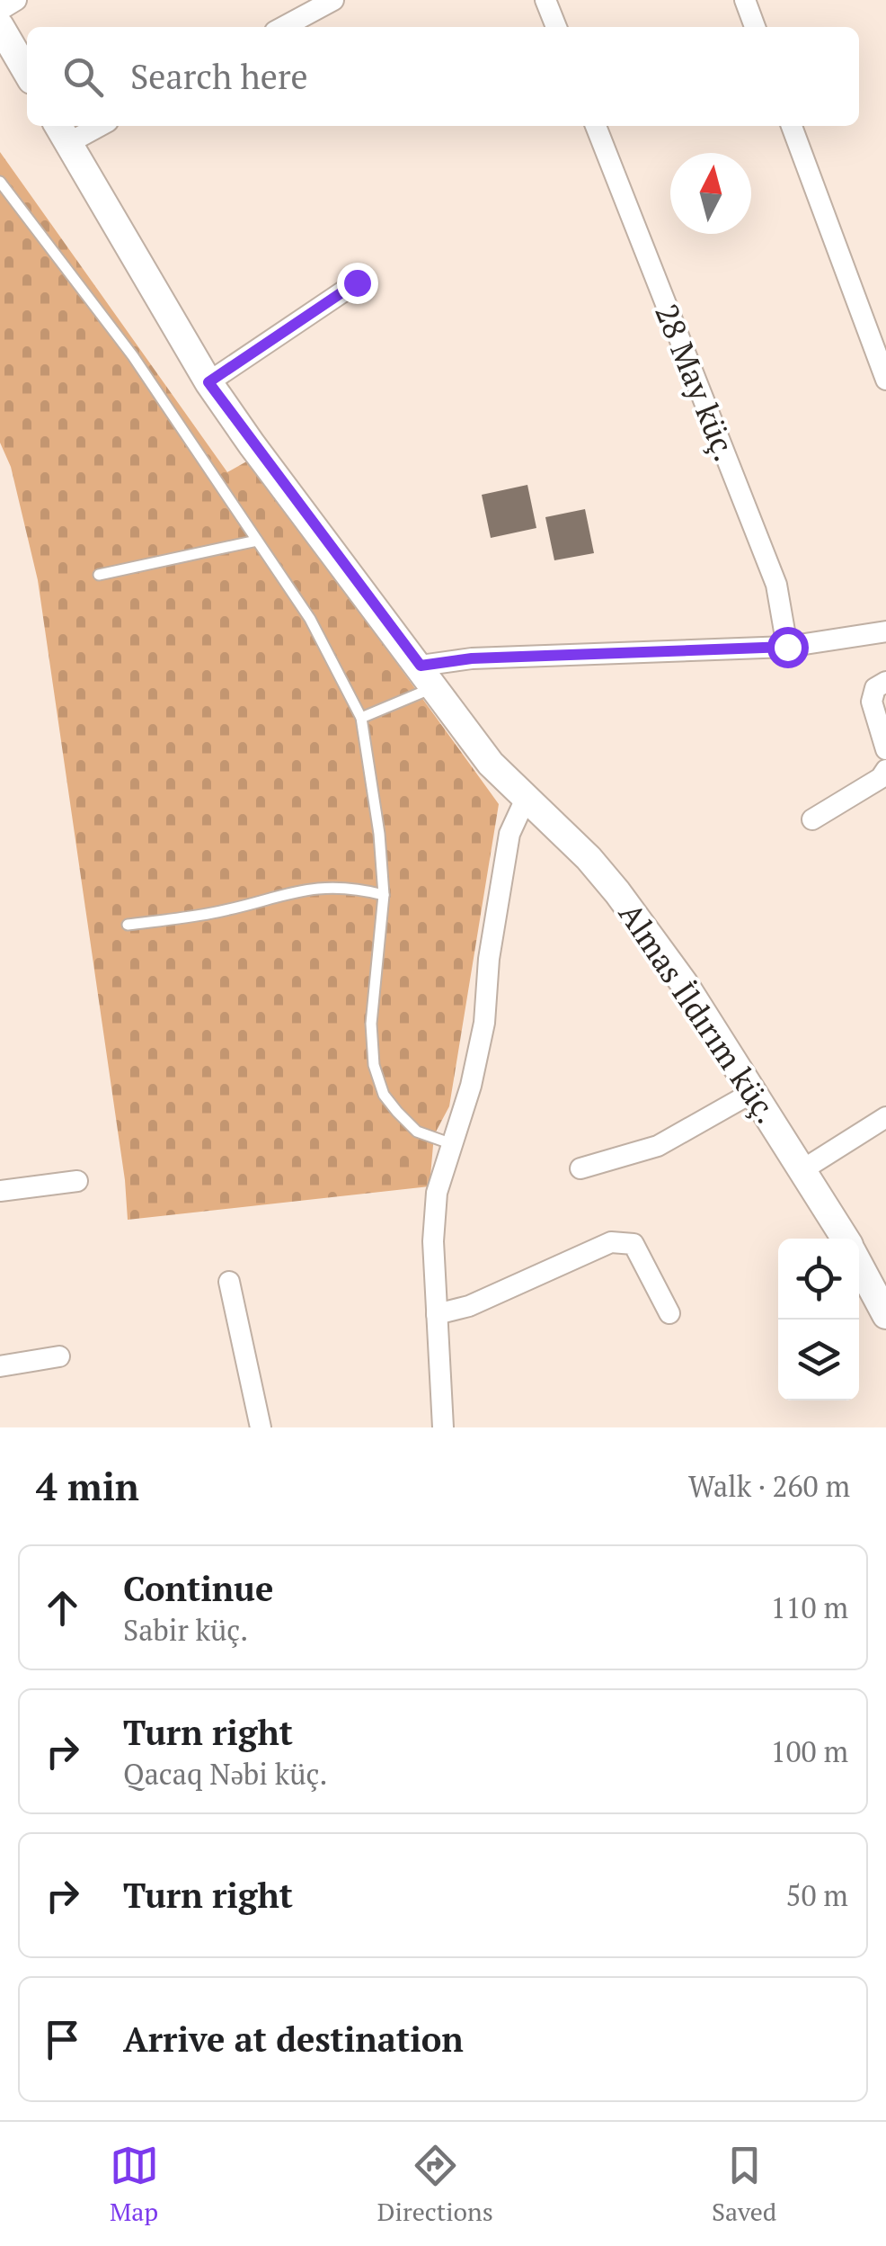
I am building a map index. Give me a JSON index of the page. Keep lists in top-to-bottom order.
{
  "streets": {
    "street": ["28 May küç.", "Almas İldırım küç."]
  },
  "north": "top",
  "page": {
    "search": "Search here",
    "heading": ["4 min", "Walk · 260 m"],
    "list": [
      ["Continue", "Sabir küç.", "110 m"],
      ["Turn right", "Qacaq Nəbi küç.", "100 m"],
      ["Turn right", "50 m"],
      "Arrive at destination"
    ],
    "nav": ["Map", "Directions", "Saved"]
  }
}
